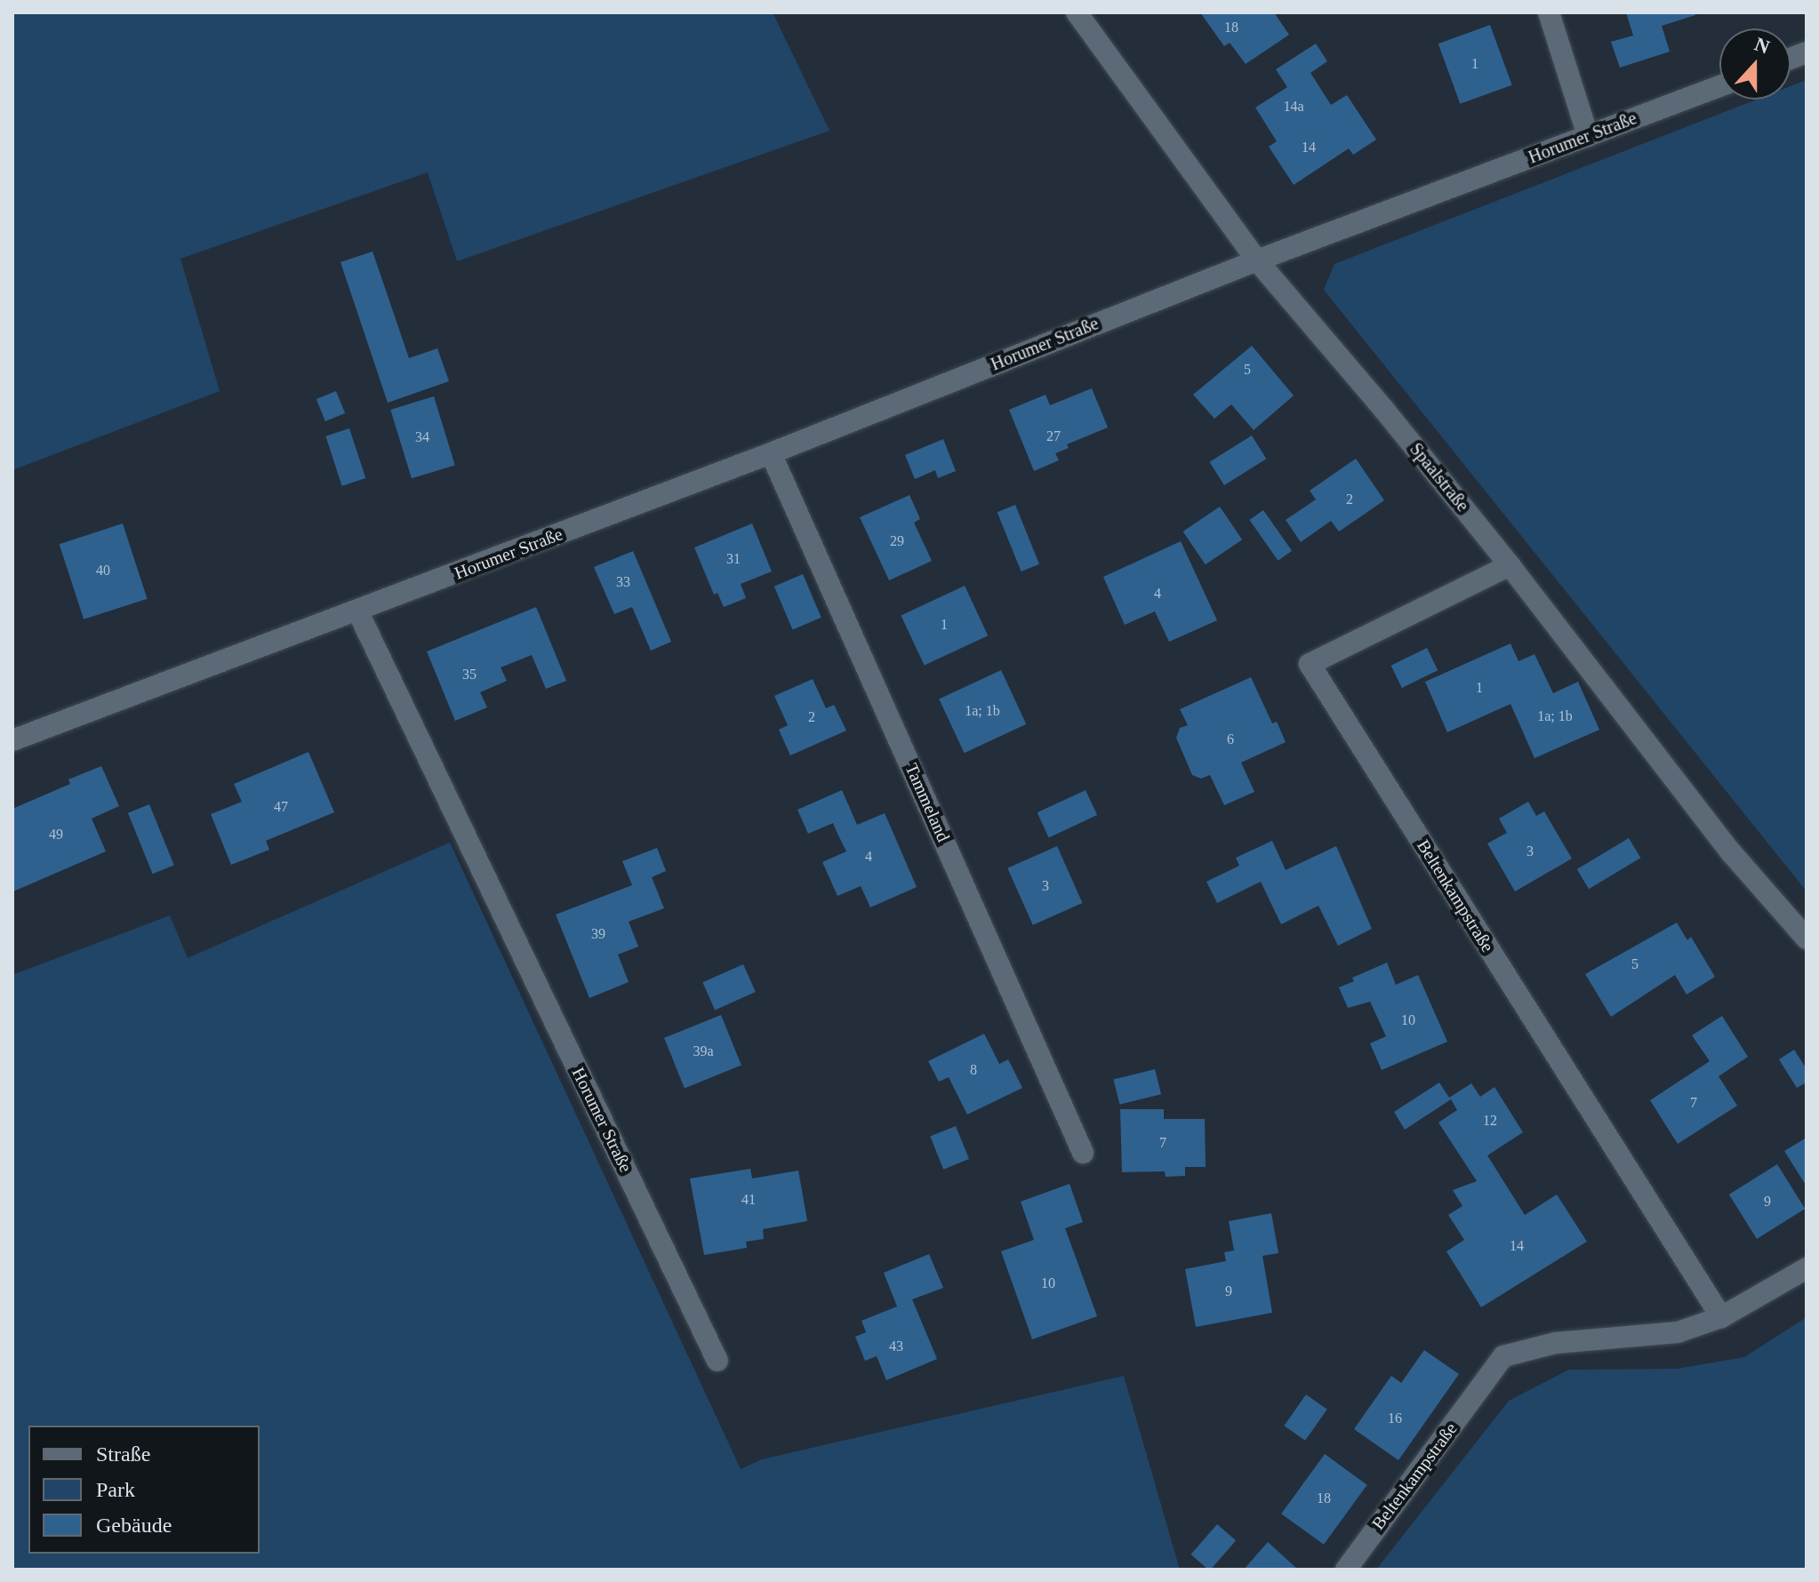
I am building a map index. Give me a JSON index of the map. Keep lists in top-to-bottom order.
{
  "streets": {
    "street": [
      "Horumer Straße",
      "Spaalstraße",
      "Tammeland",
      "Beltenkampstraße"
    ]
  },
  "crossings": [
    ["Horumer Straße", "Spaalstraße"],
    ["Horumer Straße", "Tammeland"],
    ["Spaalstraße", "Beltenkampstraße"]
  ],
  "house_numbers": [
    "18",
    "1",
    "14a",
    "14",
    "5",
    "27",
    "34",
    "2",
    "29",
    "31",
    "40",
    "33",
    "4",
    "1",
    "35",
    "1",
    "1a; 1b",
    "1a; 1b",
    "2",
    "6",
    "47",
    "49",
    "3",
    "4",
    "3",
    "39",
    "5",
    "10",
    "39a",
    "8",
    "7",
    "12",
    "7",
    "41",
    "9",
    "14",
    "10",
    "9",
    "43",
    "16",
    "18"
  ],
  "legend": ["Straße", "Park", "Gebäude"],
  "north": "top"
}
